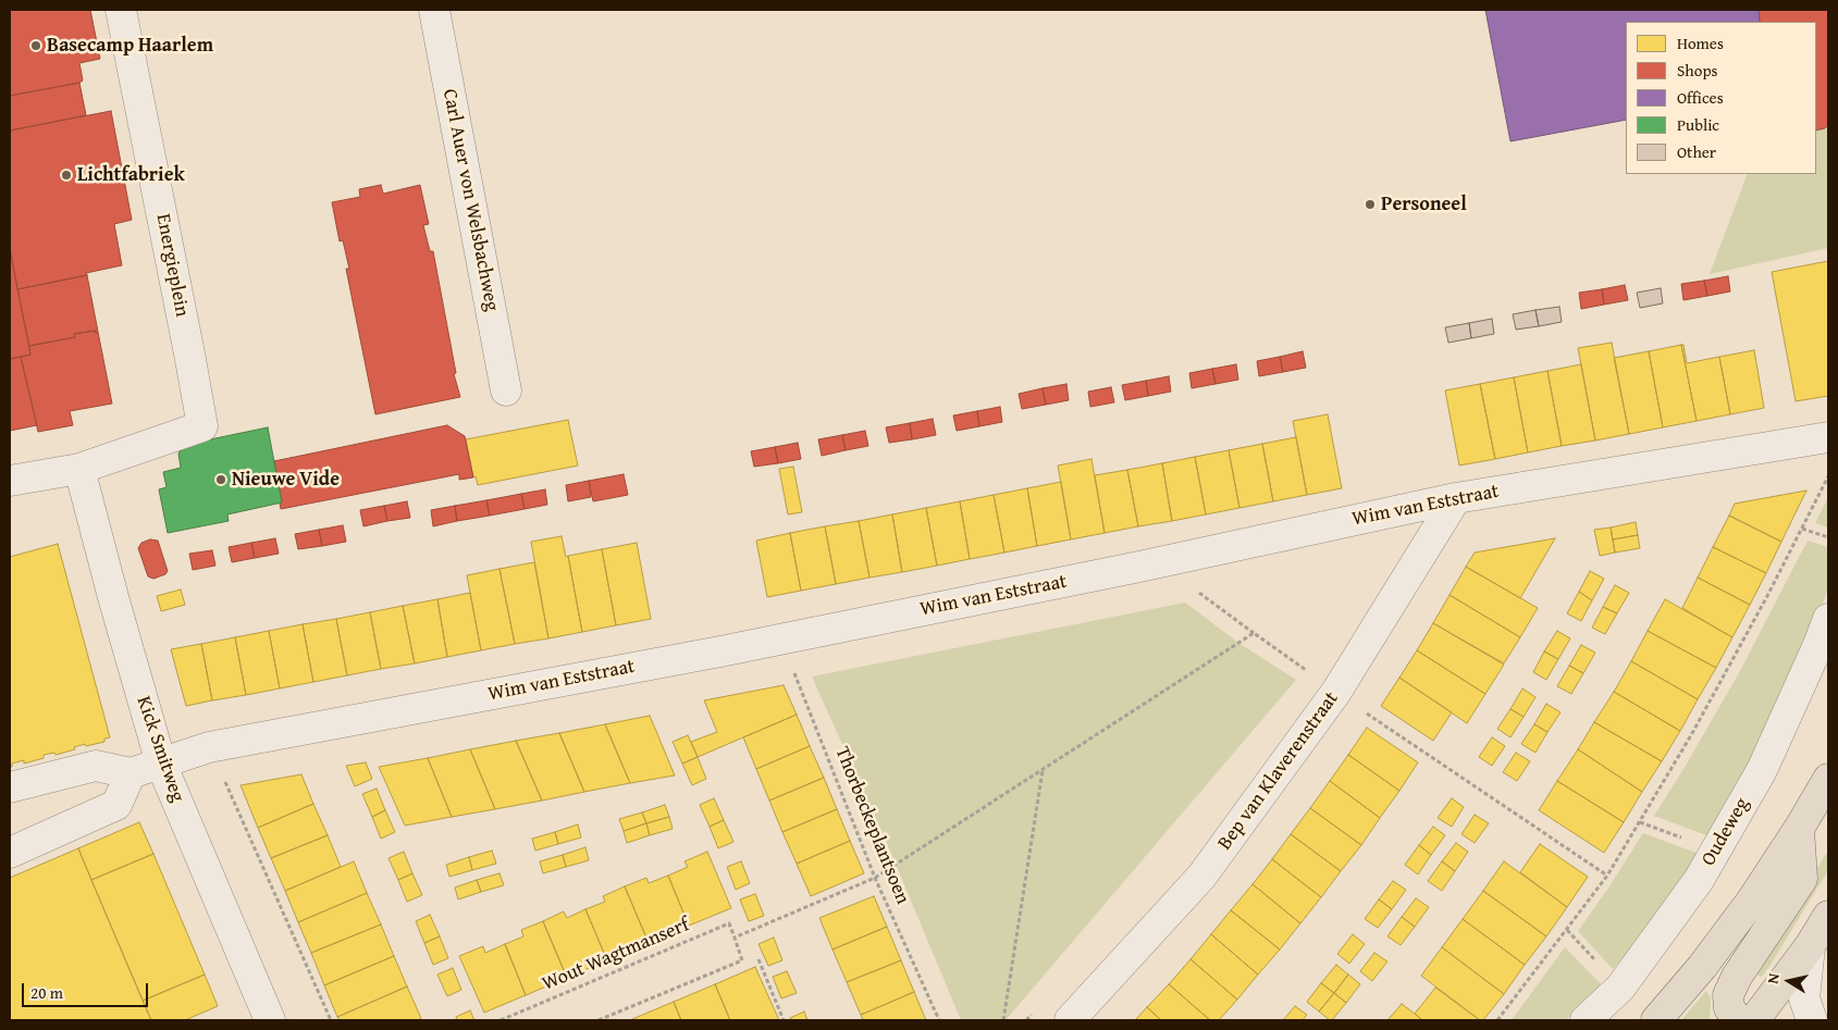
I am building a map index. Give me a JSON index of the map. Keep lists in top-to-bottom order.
{
  "streets": {
    "street": [
      "Carl Auer von Welsbachweg",
      "Energieplein",
      "Wim van Eststraat",
      "Kick Smitweg",
      "Bep van Klaverenstraat",
      "Oudeweg"
    ],
    "path": ["Thorbeckeplantsoen", "Wout Wagtmanserf"]
  },
  "crossings": [
    ["Energieplein", "Kick Smitweg"],
    ["Wim van Eststraat", "Kick Smitweg"],
    ["Wim van Eststraat", "Bep van Klaverenstraat"],
    ["Wim van Eststraat", "Thorbeckeplantsoen"]
  ],
  "places": [
    "Basecamp Haarlem",
    "Lichtfabriek",
    "Personeel",
    "Nieuwe Vide"
  ],
  "legend": [
    "Homes",
    "Shops",
    "Offices",
    "Public",
    "Other"
  ],
  "scale_bar": "20 m",
  "north": "left"
}
